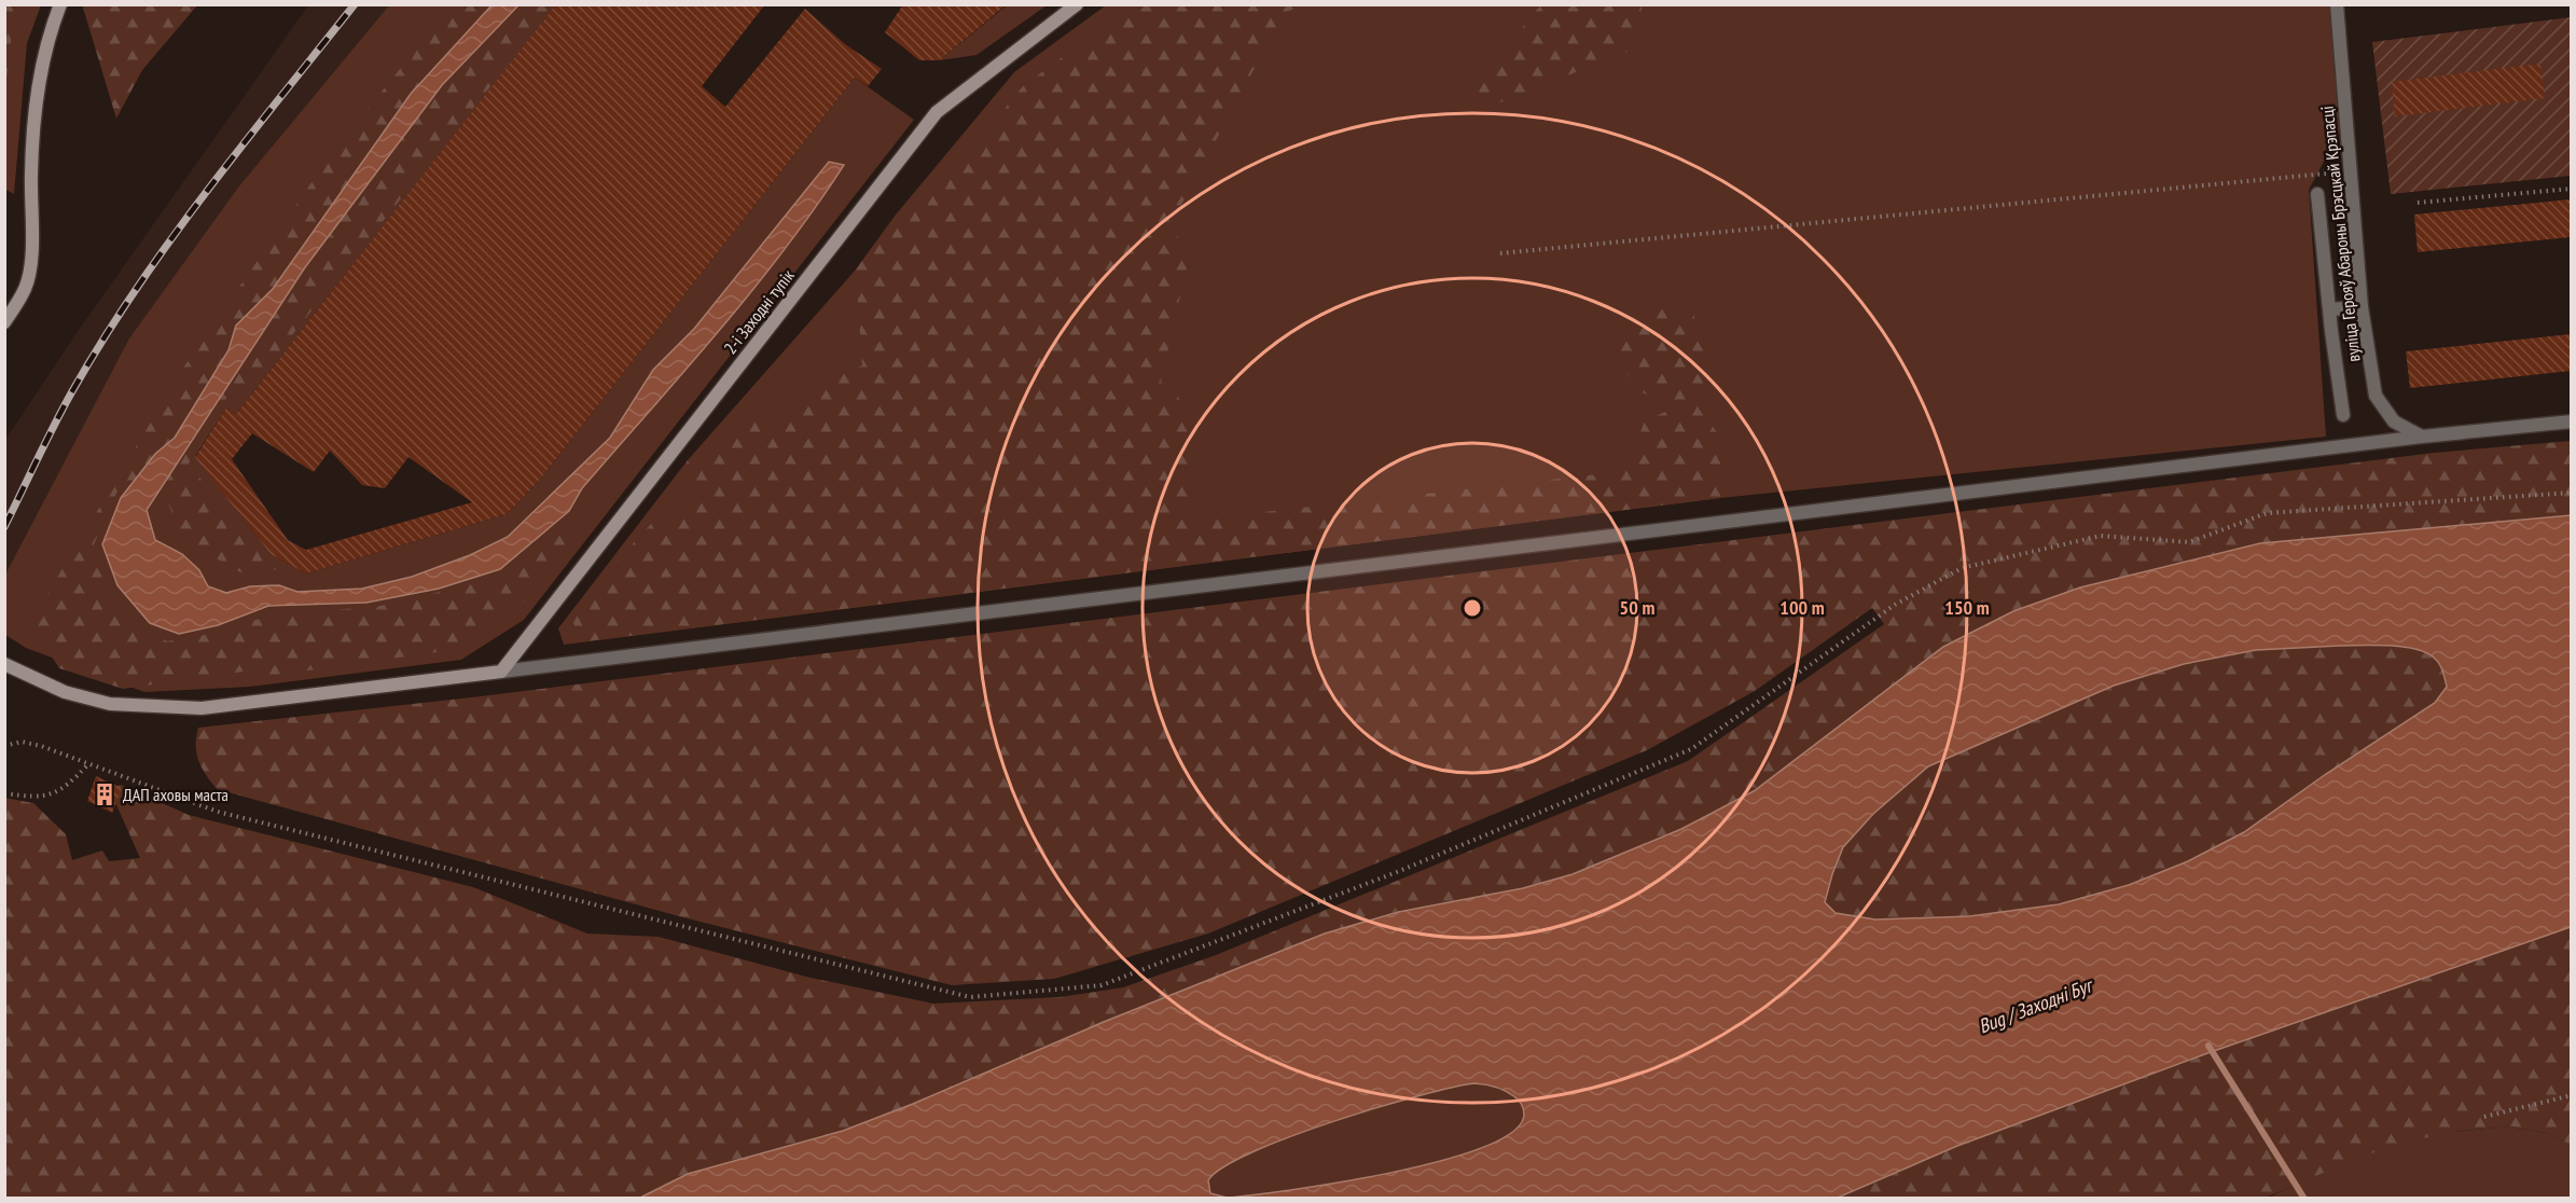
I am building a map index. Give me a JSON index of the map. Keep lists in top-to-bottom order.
{
  "streets": {
    "main road": ["2-і Заходні тупік"],
    "street": ["вуліца Герояў Абароны Брэсцкай Крэпасці"]
  },
  "water": ["Bug / Заходні Буг"],
  "places": {
    "building": ["ДАП аховы маста"]
  },
  "rings": ["50 m", "100 m", "150 m"]
}
